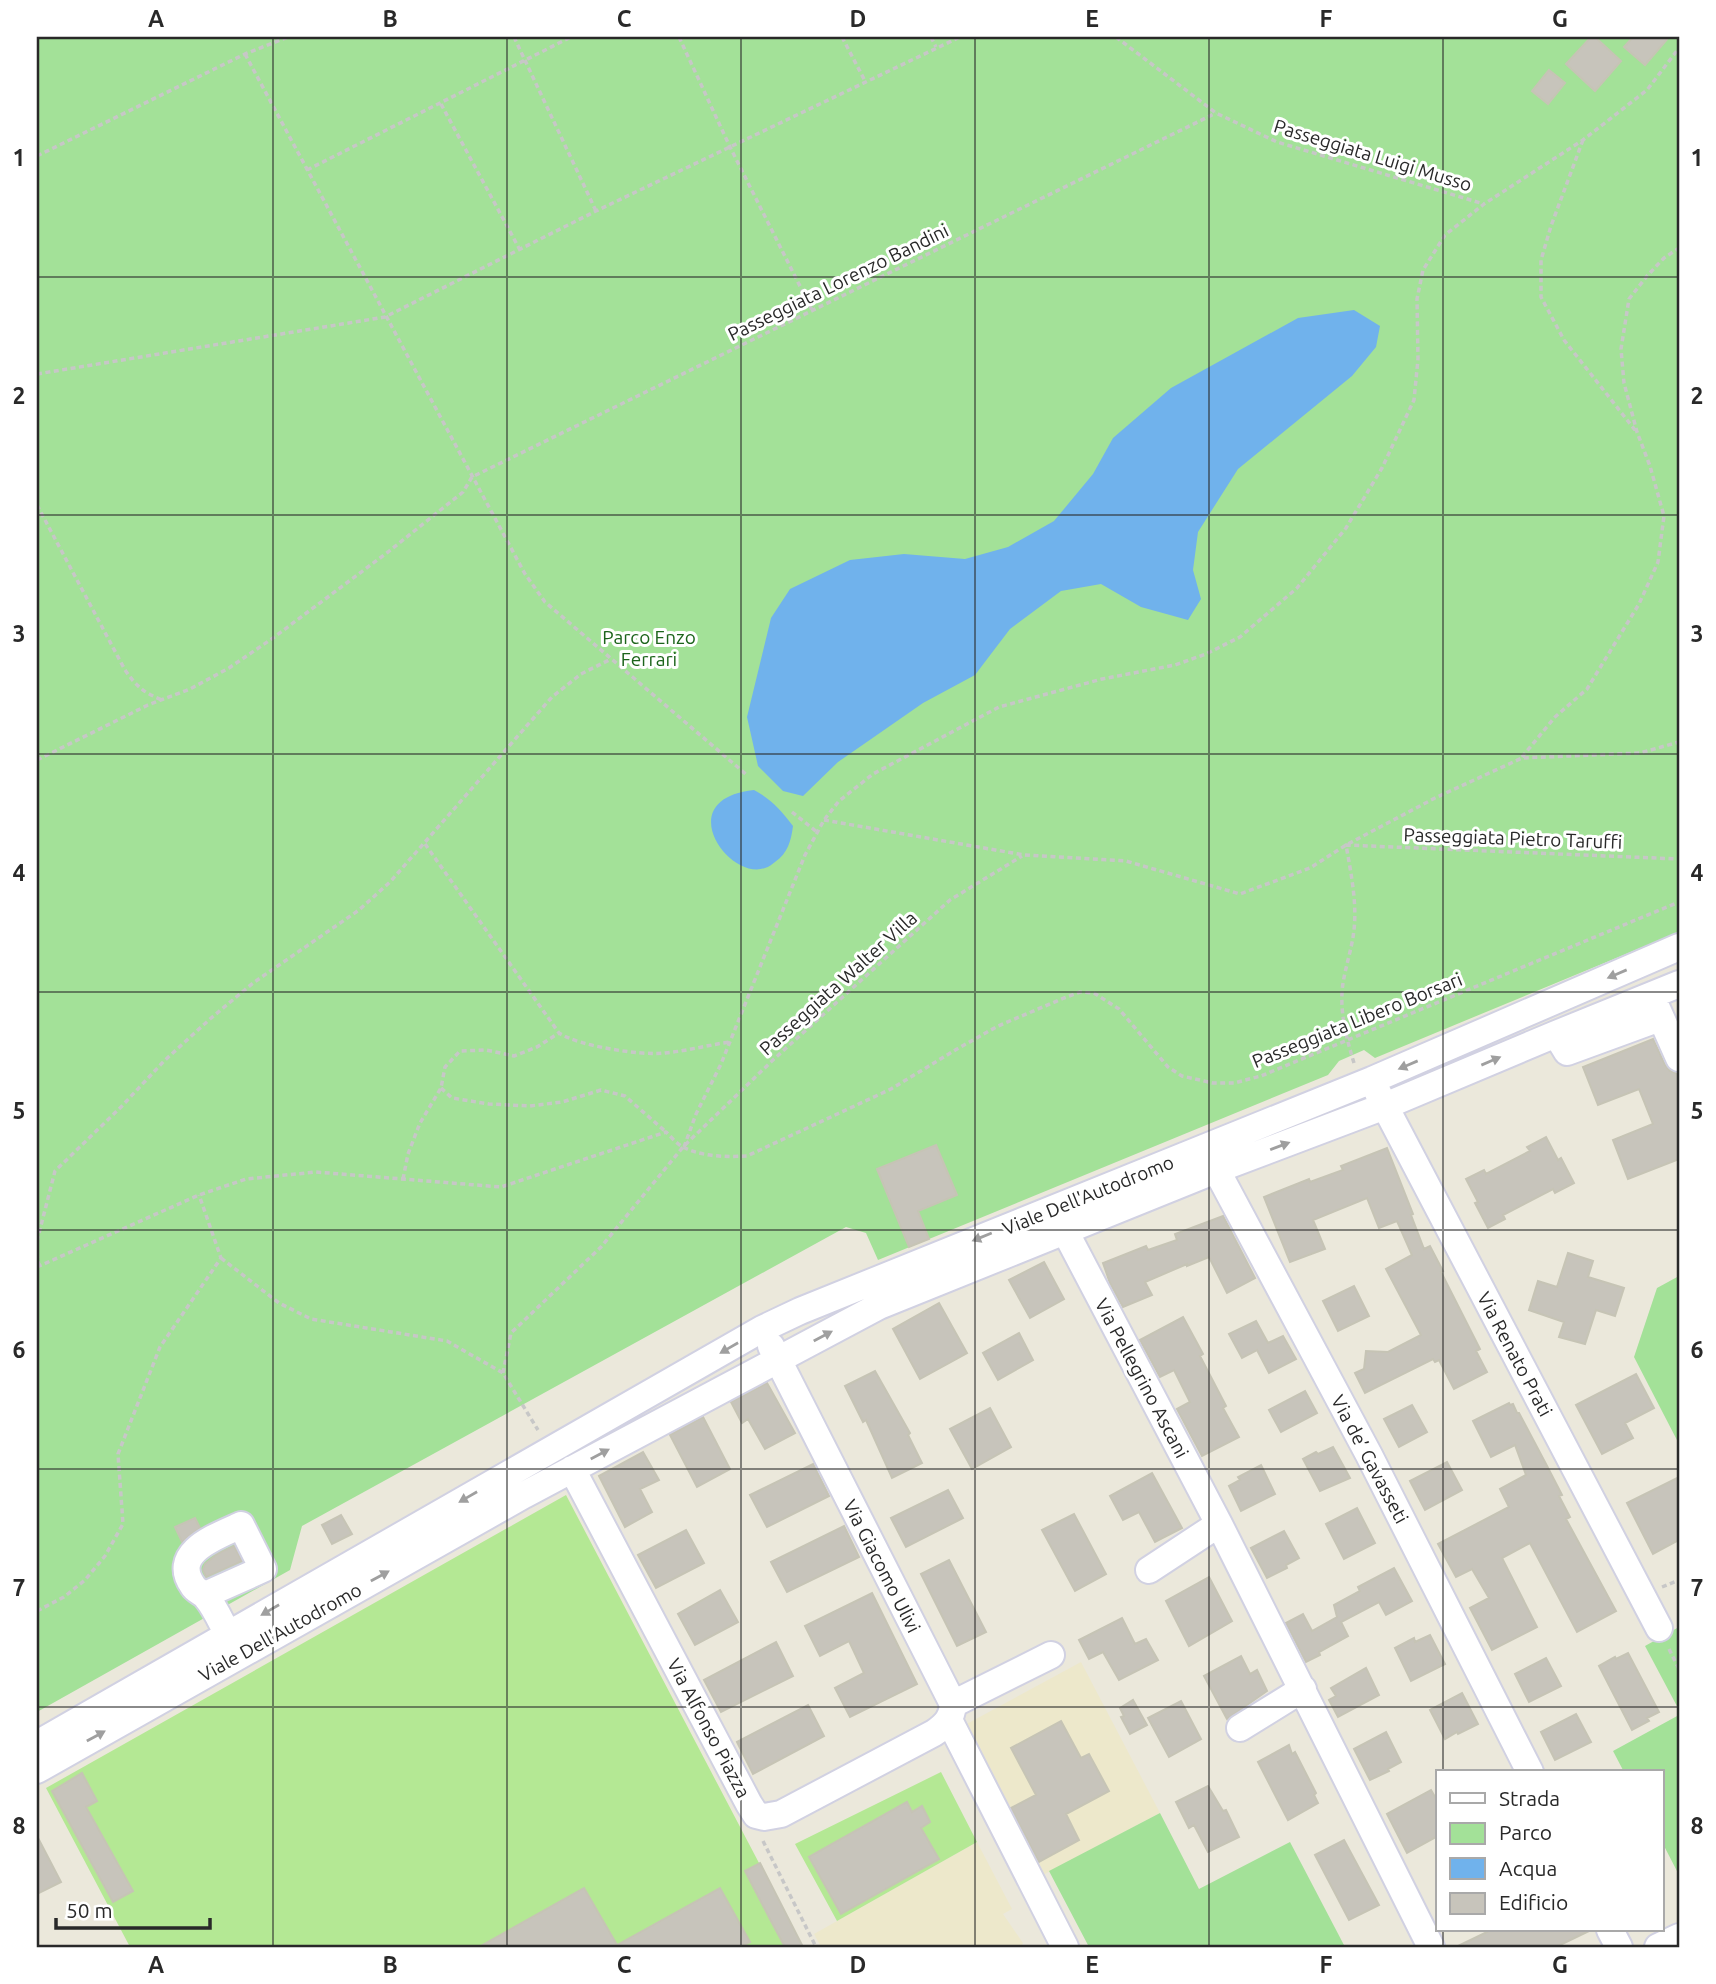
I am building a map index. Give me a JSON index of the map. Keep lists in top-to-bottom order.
{
  "streets": {
    "street": [
      "Viale Dell'Autodromo",
      "Via Renato Prati",
      "Via Pellegrino Ascani",
      "Via de’ Gavasseti",
      "Via Giacomo Ulivi",
      "Via Alfonso Piazza"
    ],
    "path": [
      "Passeggiata Luigi Musso",
      "Passeggiata Lorenzo Bandini",
      "Passeggiata Pietro Taruffi",
      "Passeggiata Walter Villa",
      "Passeggiata Libero Borsari"
    ]
  },
  "crossings": [
    ["Passeggiata Luigi Musso", "Passeggiata Lorenzo Bandini"],
    ["Passeggiata Walter Villa", "Passeggiata Libero Borsari"],
    ["Viale Dell'Autodromo", "Via Renato Prati"],
    ["Viale Dell'Autodromo", "Via Pellegrino Ascani"],
    ["Viale Dell'Autodromo", "Via de’ Gavasseti"],
    ["Viale Dell'Autodromo", "Via Giacomo Ulivi"],
    ["Viale Dell'Autodromo", "Via Alfonso Piazza"],
    ["Via Giacomo Ulivi", "Via Alfonso Piazza"]
  ],
  "parks": ["Parco Enzo Ferrari"],
  "legend": [
    "Strada",
    "Parco",
    "Acqua",
    "Edificio"
  ],
  "scale_bar": "50 m",
  "grid": {
    "columns": [
      "A",
      "B",
      "C",
      "D",
      "E",
      "F",
      "G"
    ],
    "rows": [
      "1",
      "2",
      "3",
      "4",
      "5",
      "6",
      "7",
      "8"
    ]
  }
}
